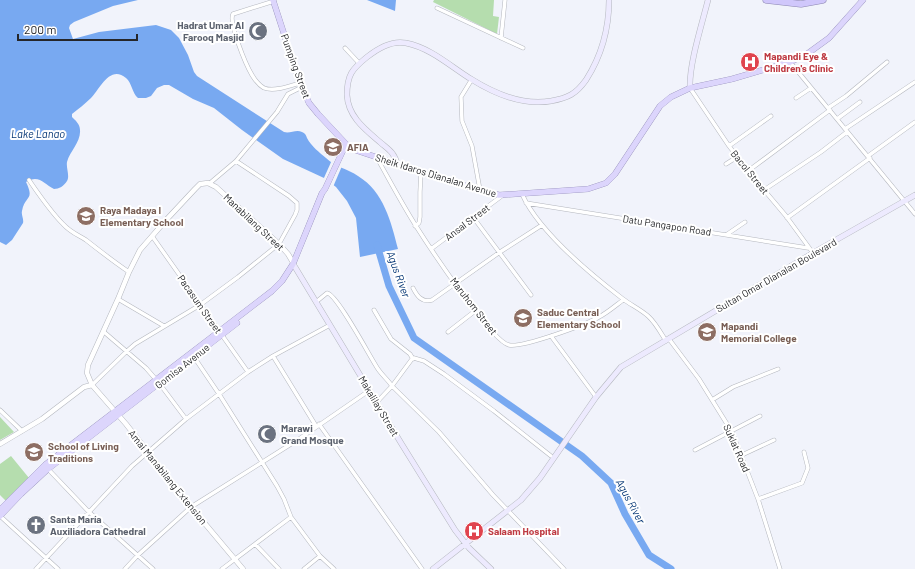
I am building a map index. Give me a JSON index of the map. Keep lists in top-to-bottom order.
{
  "streets": {
    "main road": [
      "Pumping Street",
      "Sheik Idaros Dianalan Avenue",
      "Sultan Omar Dianalan Boulevard",
      "Gomisa Avenue",
      "Makalilay Street"
    ],
    "street": [
      "Bacol Street",
      "Manabilang Street",
      "Ansal Street",
      "Datu Pangapon Road",
      "Pacasum Street",
      "Maruhom Street",
      "Suklat Road",
      "Amai Manabilang Extension"
    ]
  },
  "crossings": [
    ["Pumping Street", "Sheik Idaros Dianalan Avenue"],
    ["Pumping Street", "Gomisa Avenue"],
    ["Bacol Street", "Sheik Idaros Dianalan Avenue"],
    ["Bacol Street", "Datu Pangapon Road"],
    ["Bacol Street", "Sultan Omar Dianalan Boulevard"],
    ["Sheik Idaros Dianalan Avenue", "Ansal Street"],
    ["Sheik Idaros Dianalan Avenue", "Maruhom Street"],
    ["Sheik Idaros Dianalan Avenue", "Gomisa Avenue"],
    ["Sheik Idaros Dianalan Avenue", "Suklat Road"],
    ["Manabilang Street", "Gomisa Avenue"],
    ["Manabilang Street", "Makalilay Street"],
    ["Ansal Street", "Maruhom Street"],
    ["Datu Pangapon Road", "Suklat Road"],
    ["Sultan Omar Dianalan Boulevard", "Makalilay Street"],
    ["Sultan Omar Dianalan Boulevard", "Suklat Road"],
    ["Pacasum Street", "Gomisa Avenue"],
    ["Maruhom Street", "Suklat Road"],
    ["Gomisa Avenue", "Makalilay Street"],
    ["Gomisa Avenue", "Amai Manabilang Extension"]
  ],
  "water": ["Lake Lanao", "Agus River"],
  "places": {
    "mosque": ["Hadrat Umar Al Farooq Masjid", "Marawi Grand Mosque"],
    "hospital": ["Mapandi Eye & Children's Clinic", "Salaam Hospital"],
    "school or university": [
      "AFIA",
      "Raya Madaya I Elementary School",
      "Saduc Central Elementary School",
      "Mapandi Memorial College",
      "School of Living Traditions"
    ],
    "church": ["Santa María Auxiliadora Cathedral"]
  },
  "scale_bar": "200 m"
}
